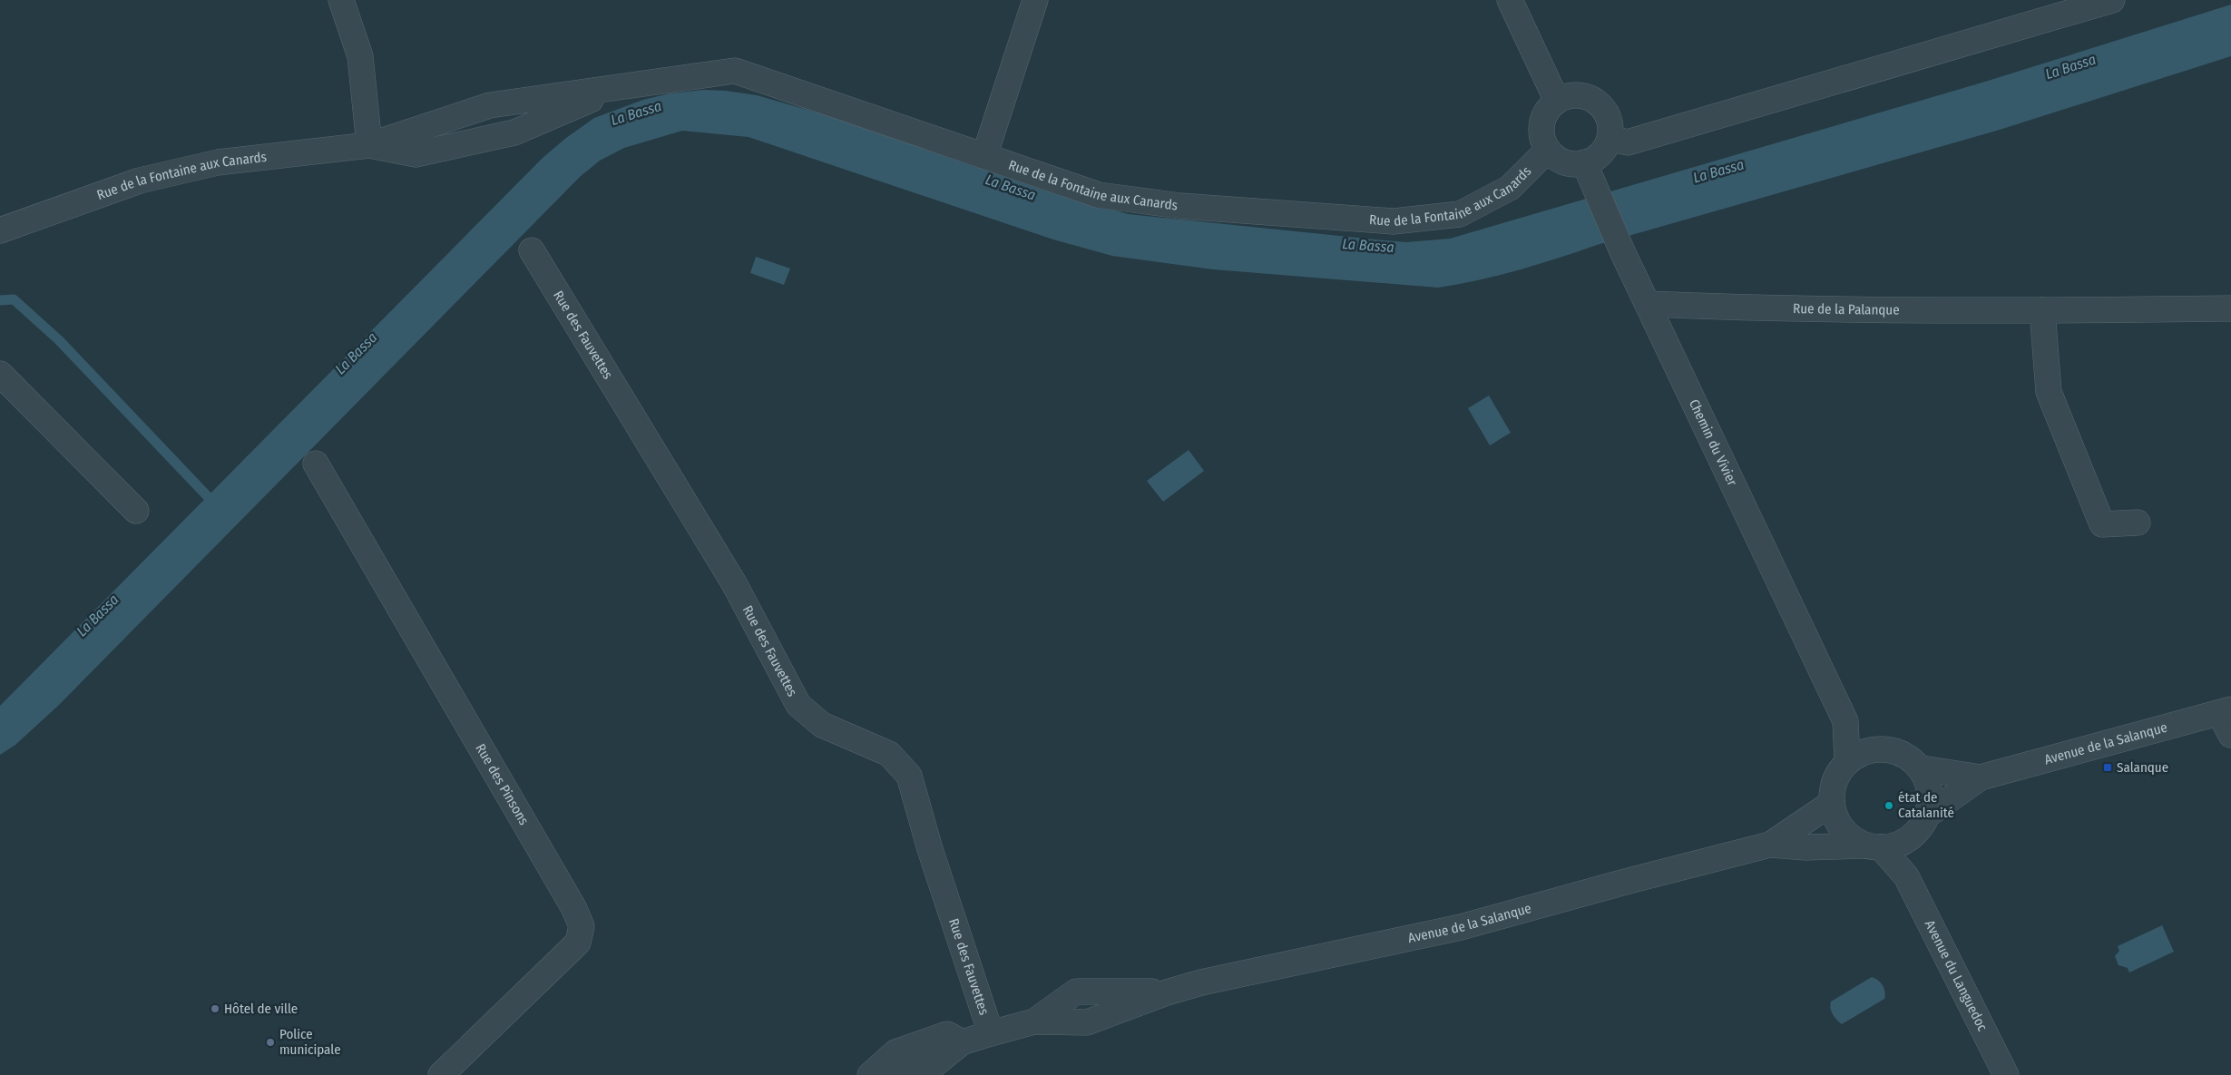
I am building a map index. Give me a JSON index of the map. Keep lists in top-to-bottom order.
{
  "streets": {
    "street": [
      "Rue de la Fontaine aux Canards",
      "Rue de la Palanque",
      "Rue des Fauvettes",
      "Chemin du Vivier",
      "Avenue de la Salanque",
      "Rue des Pinsons",
      "Avenue du Languedoc"
    ]
  },
  "crossings": [
    ["Rue de la Fontaine aux Canards", "Chemin du Vivier"],
    ["Rue de la Palanque", "Chemin du Vivier"],
    ["Rue des Fauvettes", "Avenue de la Salanque"],
    ["Chemin du Vivier", "Avenue de la Salanque"],
    ["Chemin du Vivier", "Avenue du Languedoc"],
    ["Avenue de la Salanque", "Avenue du Languedoc"]
  ],
  "water": ["La Bassa"],
  "places": {
    "transit": ["Salanque"],
    "other": ["état de Catalanité", "Hôtel de ville", "Police municipale"]
  }
}
